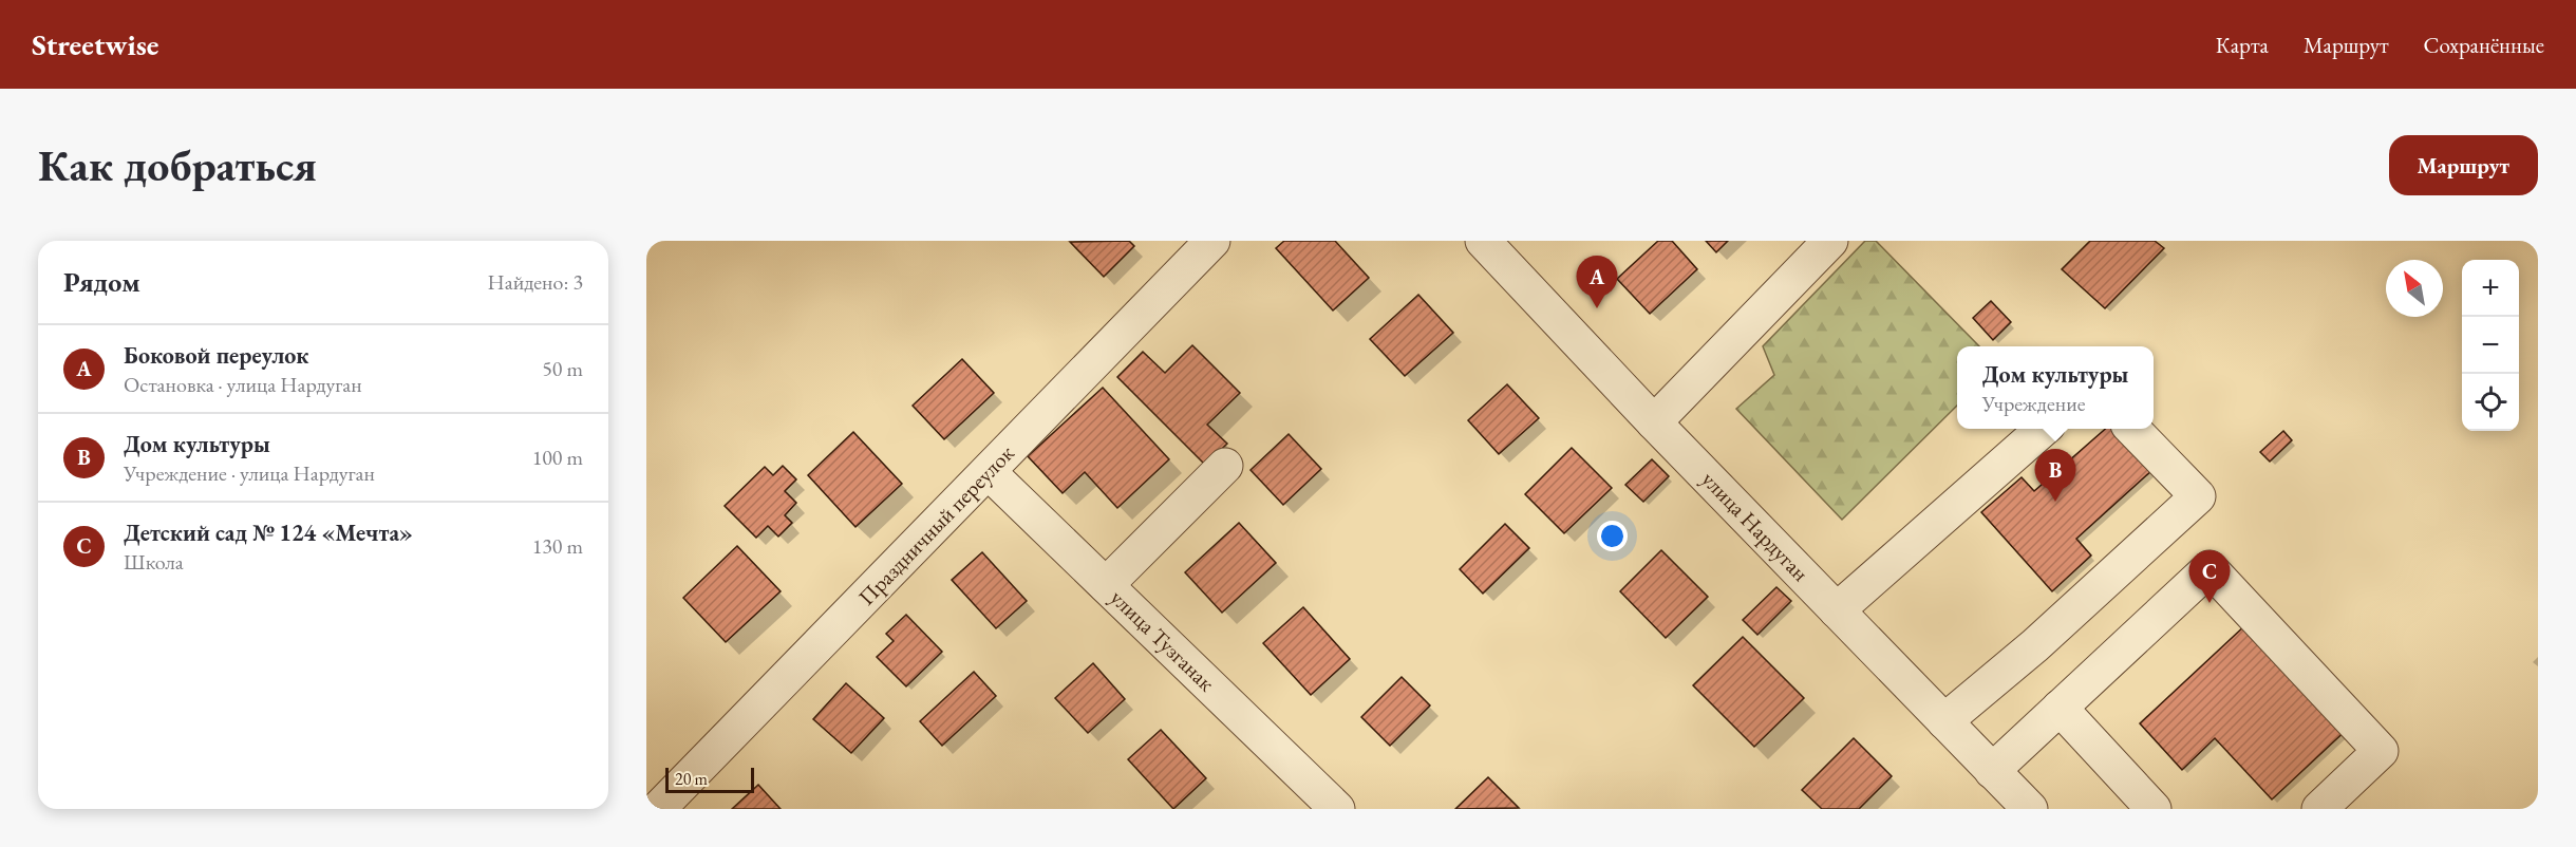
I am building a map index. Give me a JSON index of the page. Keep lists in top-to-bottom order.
{
  "streets": {
    "street": ["Праздничный переулок", "улица Нардуган", "улица Тузганак"]
  },
  "crossings": [
    ["Праздничный переулок", "улица Тузганак"]
  ],
  "scale_bar": "20 m",
  "north": "top left",
  "page": {
    "header": "Streetwise",
    "nav": ["Карта", "Маршрут", "Сохранённые"],
    "buttons": "Маршрут",
    "title": "Как добраться",
    "heading": ["Рядом", "Найдено: 3"],
    "pins": ["A", "B", "C"],
    "map_buttons": ["+", "−"],
    "list": [
      {
        "mark": "A",
        "name": "Боковой переулок",
        "note": "Остановка · улица Нардуган",
        "value": "50 m"
      },
      {
        "mark": "B",
        "name": "Дом культуры",
        "note": "Учреждение · улица Нардуган",
        "value": "100 m"
      },
      {
        "mark": "C",
        "name": "Детский сад № 124 «Мечта»",
        "note": "Школа",
        "value": "130 m"
      }
    ],
    "popup": ["Дом культуры", "Учреждение"],
    "scale": "20 m"
  }
}
